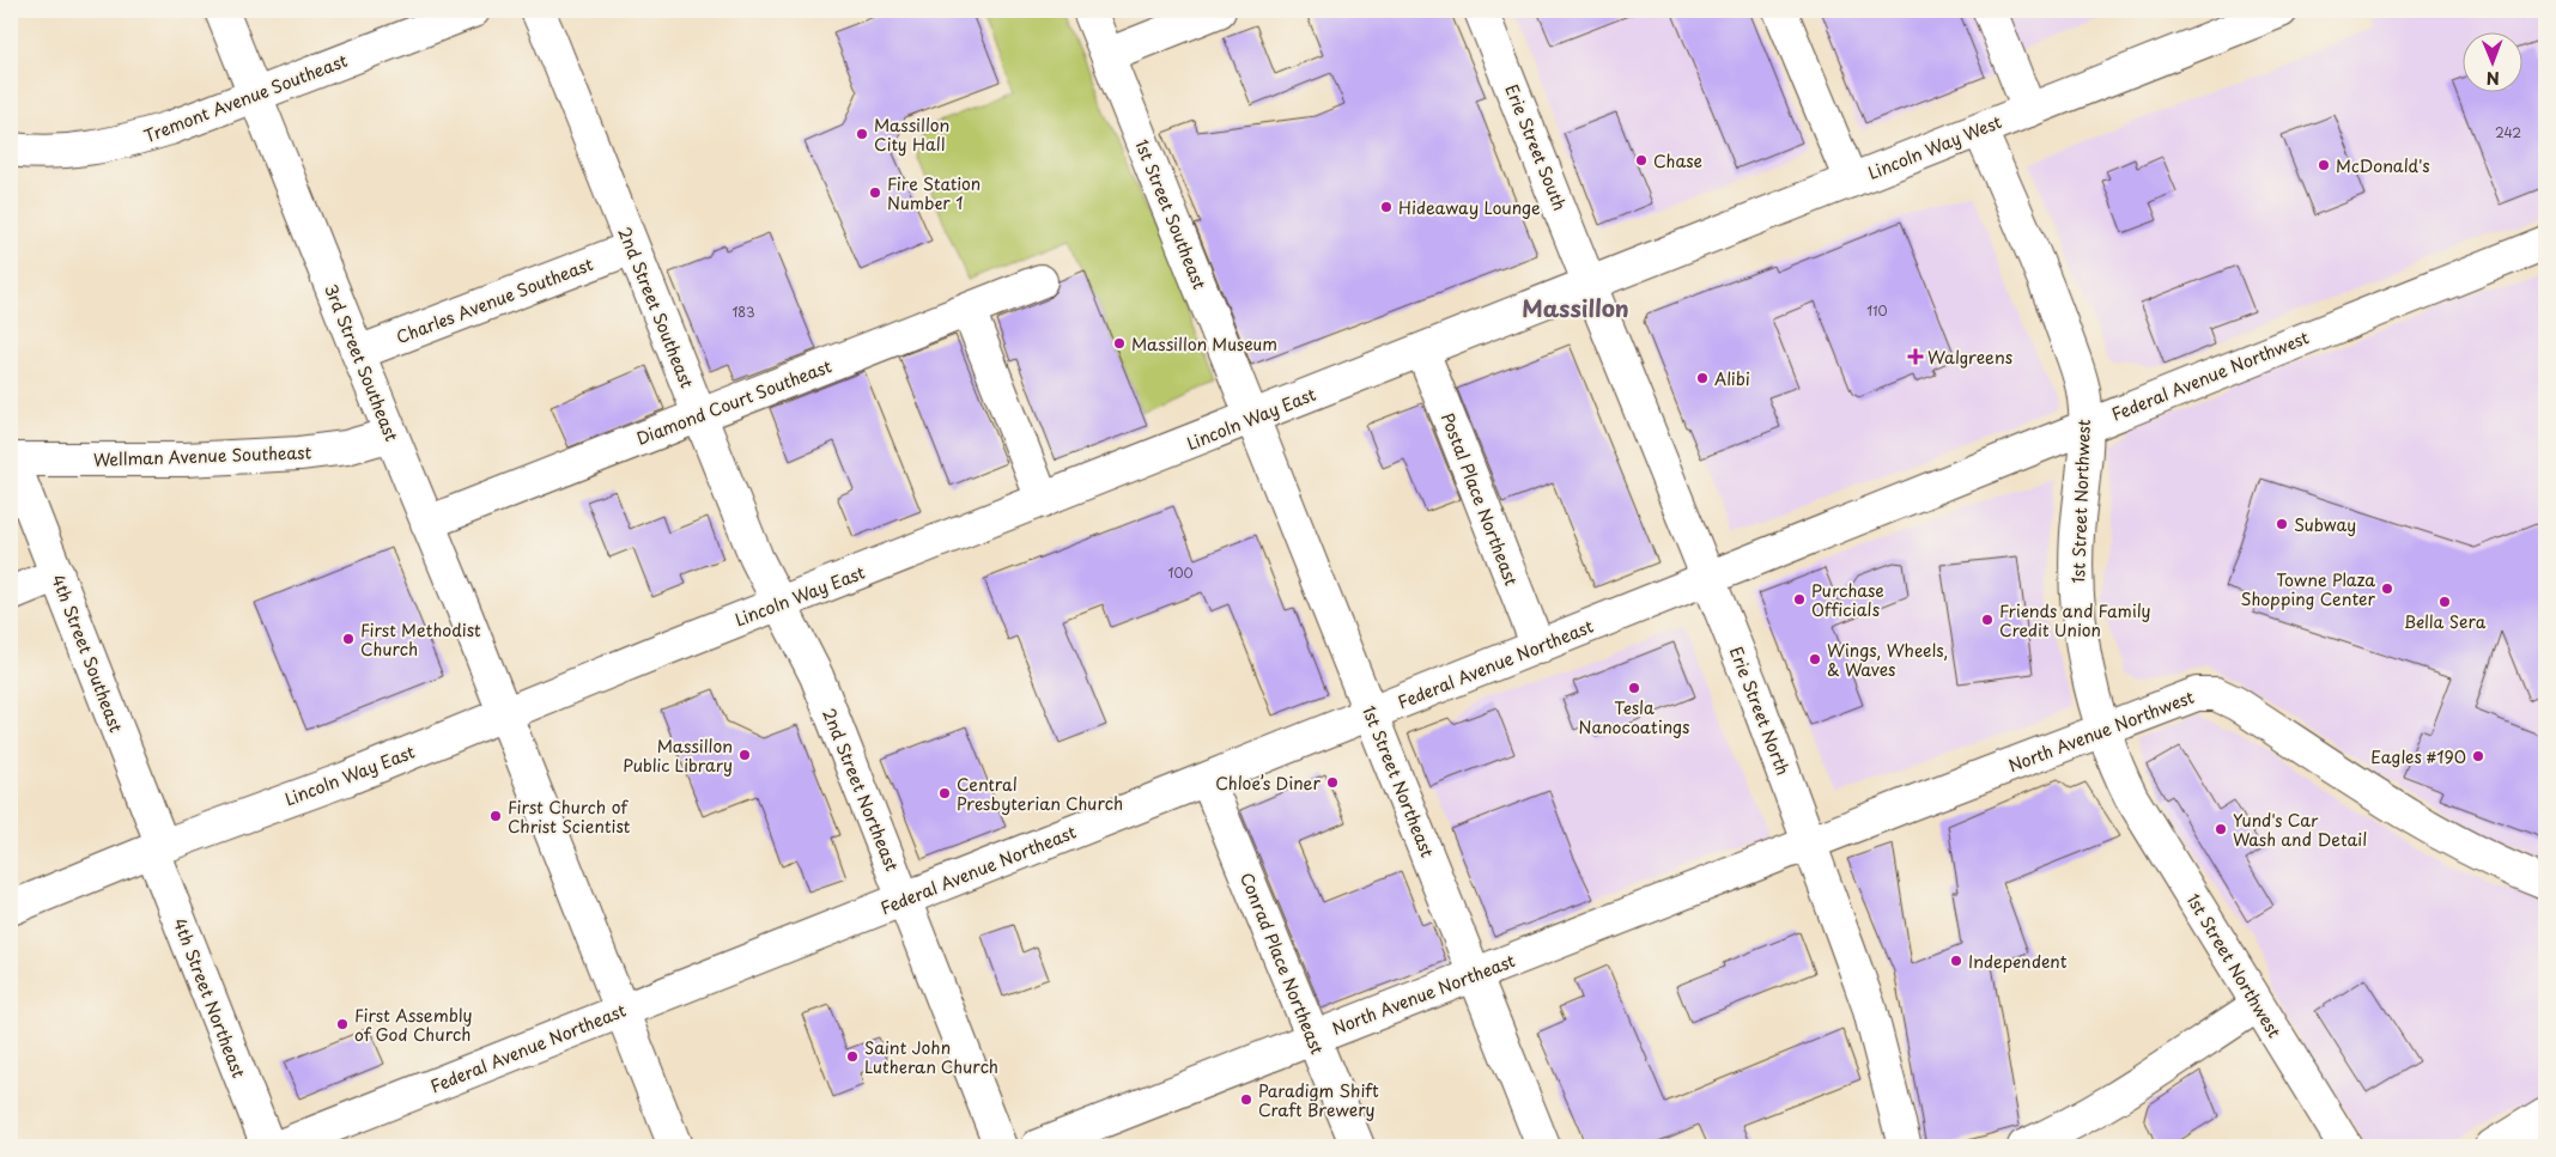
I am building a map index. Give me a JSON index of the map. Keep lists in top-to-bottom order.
{
  "streets": {
    "street": [
      "Tremont Avenue Southeast",
      "Erie Street South",
      "Lincoln Way West",
      "1st Street Southeast",
      "Charles Avenue Southeast",
      "2nd Street Southeast",
      "3rd Street Southeast",
      "Federal Avenue Northwest",
      "Diamond Court Southeast",
      "Lincoln Way East",
      "Wellman Avenue Southeast",
      "Postal Place Northeast",
      "1st Street Northwest",
      "4th Street Southeast",
      "Federal Avenue Northeast",
      "Erie Street North",
      "North Avenue Northwest",
      "1st Street Northeast",
      "2nd Street Northeast",
      "Conrad Place Northeast",
      "North Avenue Northeast",
      "4th Street Northeast"
    ]
  },
  "crossings": [
    ["Tremont Avenue Southeast", "3rd Street Southeast"],
    ["Erie Street South", "Lincoln Way West"],
    ["Erie Street South", "Lincoln Way East"],
    ["Erie Street South", "Erie Street North"],
    ["Lincoln Way West", "Lincoln Way East"],
    ["Lincoln Way West", "1st Street Northwest"],
    ["Lincoln Way West", "Erie Street North"],
    ["1st Street Southeast", "Lincoln Way East"],
    ["1st Street Southeast", "1st Street Northeast"],
    ["Charles Avenue Southeast", "2nd Street Southeast"],
    ["Charles Avenue Southeast", "3rd Street Southeast"],
    ["2nd Street Southeast", "Diamond Court Southeast"],
    ["2nd Street Southeast", "Lincoln Way East"],
    ["2nd Street Southeast", "2nd Street Northeast"],
    ["3rd Street Southeast", "Diamond Court Southeast"],
    ["3rd Street Southeast", "Lincoln Way East"],
    ["3rd Street Southeast", "Wellman Avenue Southeast"],
    ["3rd Street Southeast", "Federal Avenue Northeast"],
    ["Federal Avenue Northwest", "1st Street Northwest"],
    ["Federal Avenue Northwest", "Federal Avenue Northeast"],
    ["Federal Avenue Northwest", "Erie Street North"],
    ["Lincoln Way East", "Postal Place Northeast"],
    ["Lincoln Way East", "4th Street Southeast"],
    ["Lincoln Way East", "Erie Street North"],
    ["Lincoln Way East", "1st Street Northeast"],
    ["Lincoln Way East", "2nd Street Northeast"],
    ["Lincoln Way East", "4th Street Northeast"],
    ["Wellman Avenue Southeast", "4th Street Southeast"],
    ["Postal Place Northeast", "Federal Avenue Northeast"],
    ["1st Street Northwest", "North Avenue Northwest"],
    ["4th Street Southeast", "4th Street Northeast"],
    ["Federal Avenue Northeast", "Erie Street North"],
    ["Federal Avenue Northeast", "1st Street Northeast"],
    ["Federal Avenue Northeast", "2nd Street Northeast"],
    ["Federal Avenue Northeast", "Conrad Place Northeast"],
    ["Erie Street North", "North Avenue Northwest"],
    ["Erie Street North", "North Avenue Northeast"],
    ["North Avenue Northwest", "North Avenue Northeast"],
    ["1st Street Northeast", "North Avenue Northeast"],
    ["Conrad Place Northeast", "North Avenue Northeast"]
  ],
  "districts": ["Massillon"],
  "places": {
    "other": [
      "Massillon City Hall",
      "Chase",
      "McDonald's",
      "Fire Station Number 1",
      "Hideaway Lounge",
      "Massillon Museum",
      "Alibi",
      "Subway",
      "Towne Plaza Shopping Center",
      "Purchase Officials",
      "Bella Sera",
      "Friends and Family Credit Union",
      "First Methodist Church",
      "Wings, Wheels, & Waves",
      "Tesla Nanocoatings",
      "Massillon Public Library",
      "Eagles #190",
      "Chloe’s Diner",
      "Central Presbyterian Church",
      "First Church of Christ Scientist",
      "Yund's Car Wash and Detail",
      "Independent",
      "First Assembly of God Church",
      "Saint John Lutheran Church",
      "Paradigm Shift Craft Brewery"
    ],
    "health": ["Walgreens"]
  },
  "house_numbers": [
    "242",
    "110",
    "183",
    "100"
  ],
  "north": "bottom"
}
